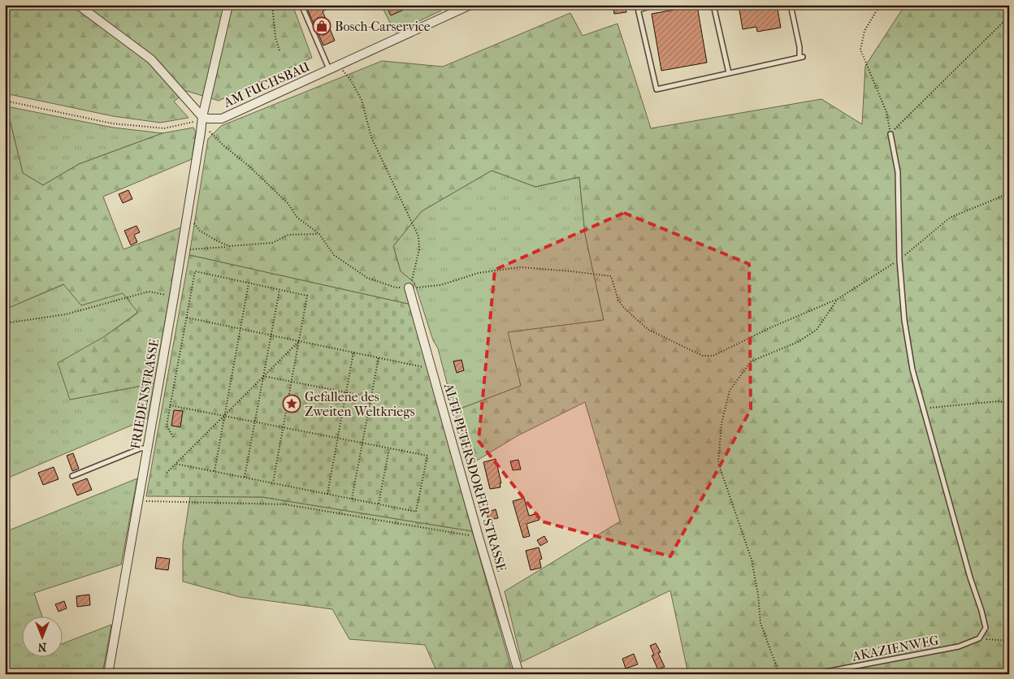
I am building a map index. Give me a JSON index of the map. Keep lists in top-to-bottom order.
{
  "streets": {
    "street": ["AM FUCHSBAU", "FRIEDENSTRASSE", "ALTE PETERSDORFER STRASSE"],
    "lane": ["AKAZIENWEG"]
  },
  "crossings": [
    ["AM FUCHSBAU", "FRIEDENSTRASSE"]
  ],
  "places": {
    "shop": ["Bosch-Carservice"],
    "place": ["Gefallene des Zweiten Weltkriegs"]
  },
  "north": "bottom"
}
